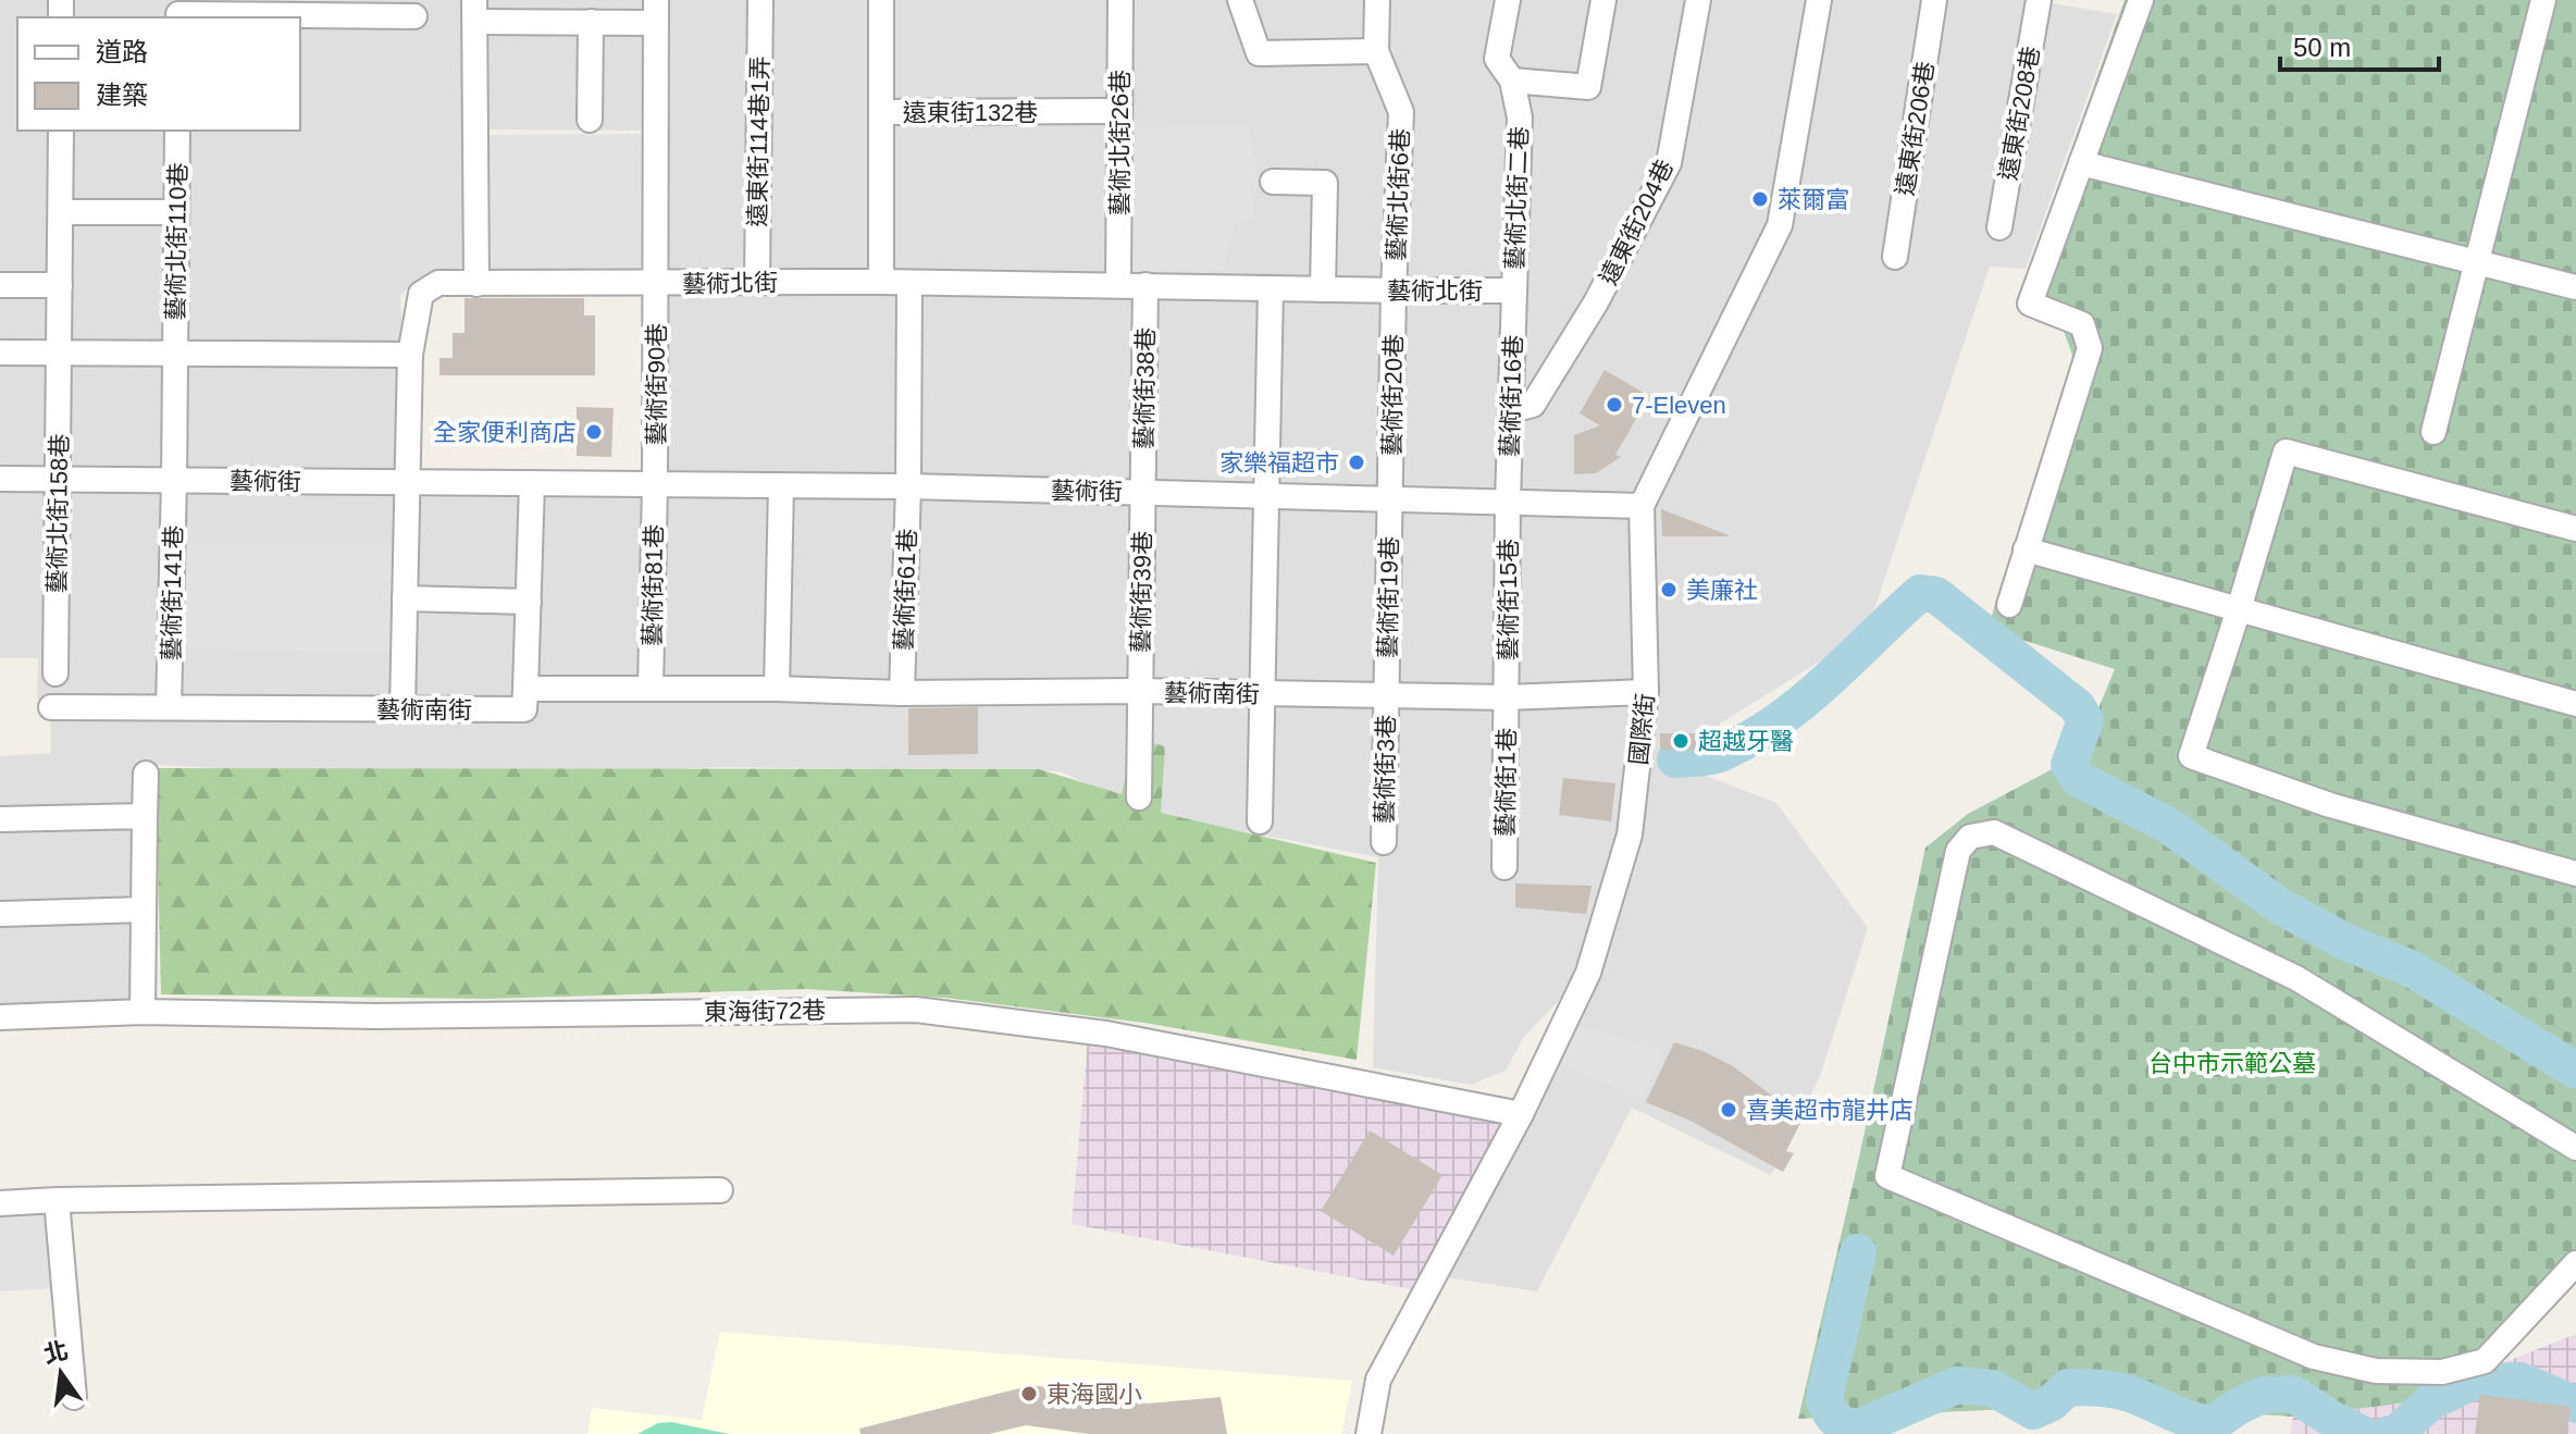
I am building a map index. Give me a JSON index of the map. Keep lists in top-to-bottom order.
{
  "streets": {
    "street": [
      "遠東街132巷",
      "遠東街208巷",
      "遠東街206巷",
      "遠東街114巷1弄",
      "藝術北街26巷",
      "藝術北街6巷",
      "藝術北街二巷",
      "遠東街204巷",
      "藝術北街110巷",
      "藝術北街",
      "藝術街90巷",
      "藝術街38巷",
      "藝術街20巷",
      "藝術街16巷",
      "藝術街",
      "藝術北街158巷",
      "藝術街81巷",
      "藝術街61巷",
      "藝術街39巷",
      "藝術街141巷",
      "藝術街19巷",
      "藝術街15巷",
      "藝術南街",
      "國際街",
      "藝術街3巷",
      "藝術街1巷",
      "東海街72巷"
    ]
  },
  "crossings": [
    ["遠東街132巷", "藝術北街26巷"],
    ["遠東街114巷1弄", "藝術北街"],
    ["藝術北街26巷", "藝術北街"],
    ["藝術北街6巷", "藝術北街"],
    ["藝術北街6巷", "藝術街20巷"],
    ["藝術北街二巷", "藝術北街"],
    ["藝術北街二巷", "藝術街16巷"],
    ["遠東街204巷", "藝術街16巷"],
    ["藝術北街110巷", "藝術街"],
    ["藝術北街110巷", "藝術街141巷"],
    ["藝術北街", "藝術街90巷"],
    ["藝術北街", "藝術街38巷"],
    ["藝術北街", "藝術街20巷"],
    ["藝術北街", "藝術街16巷"],
    ["藝術北街", "藝術街"],
    ["藝術北街", "藝術街61巷"],
    ["藝術北街", "藝術南街"],
    ["藝術街90巷", "藝術街"],
    ["藝術街90巷", "藝術街81巷"],
    ["藝術街38巷", "藝術街"],
    ["藝術街38巷", "藝術街39巷"],
    ["藝術街20巷", "藝術街"],
    ["藝術街20巷", "藝術街19巷"],
    ["藝術街16巷", "藝術街"],
    ["藝術街16巷", "藝術街15巷"],
    ["藝術街", "藝術北街158巷"],
    ["藝術街", "藝術街81巷"],
    ["藝術街", "藝術街61巷"],
    ["藝術街", "藝術街39巷"],
    ["藝術街", "藝術街141巷"],
    ["藝術街", "藝術街19巷"],
    ["藝術街", "藝術街15巷"],
    ["藝術街", "國際街"],
    ["藝術街81巷", "藝術南街"],
    ["藝術街61巷", "藝術南街"],
    ["藝術街39巷", "藝術南街"],
    ["藝術街141巷", "藝術南街"],
    ["藝術街19巷", "藝術南街"],
    ["藝術街19巷", "藝術街3巷"],
    ["藝術街15巷", "藝術南街"],
    ["藝術街15巷", "藝術街1巷"],
    ["藝術南街", "國際街"],
    ["藝術南街", "藝術街3巷"],
    ["藝術南街", "藝術街1巷"],
    ["國際街", "東海街72巷"]
  ],
  "parks": ["台中市示範公墓"],
  "places": [
    "萊爾富",
    "7-Eleven",
    "全家便利商店",
    "家樂福超市",
    "美廉社",
    "超越牙醫",
    "喜美超市龍井店",
    "東海國小"
  ],
  "legend": ["道路", "建築"],
  "scale_bar": "50 m",
  "north": "top"
}
